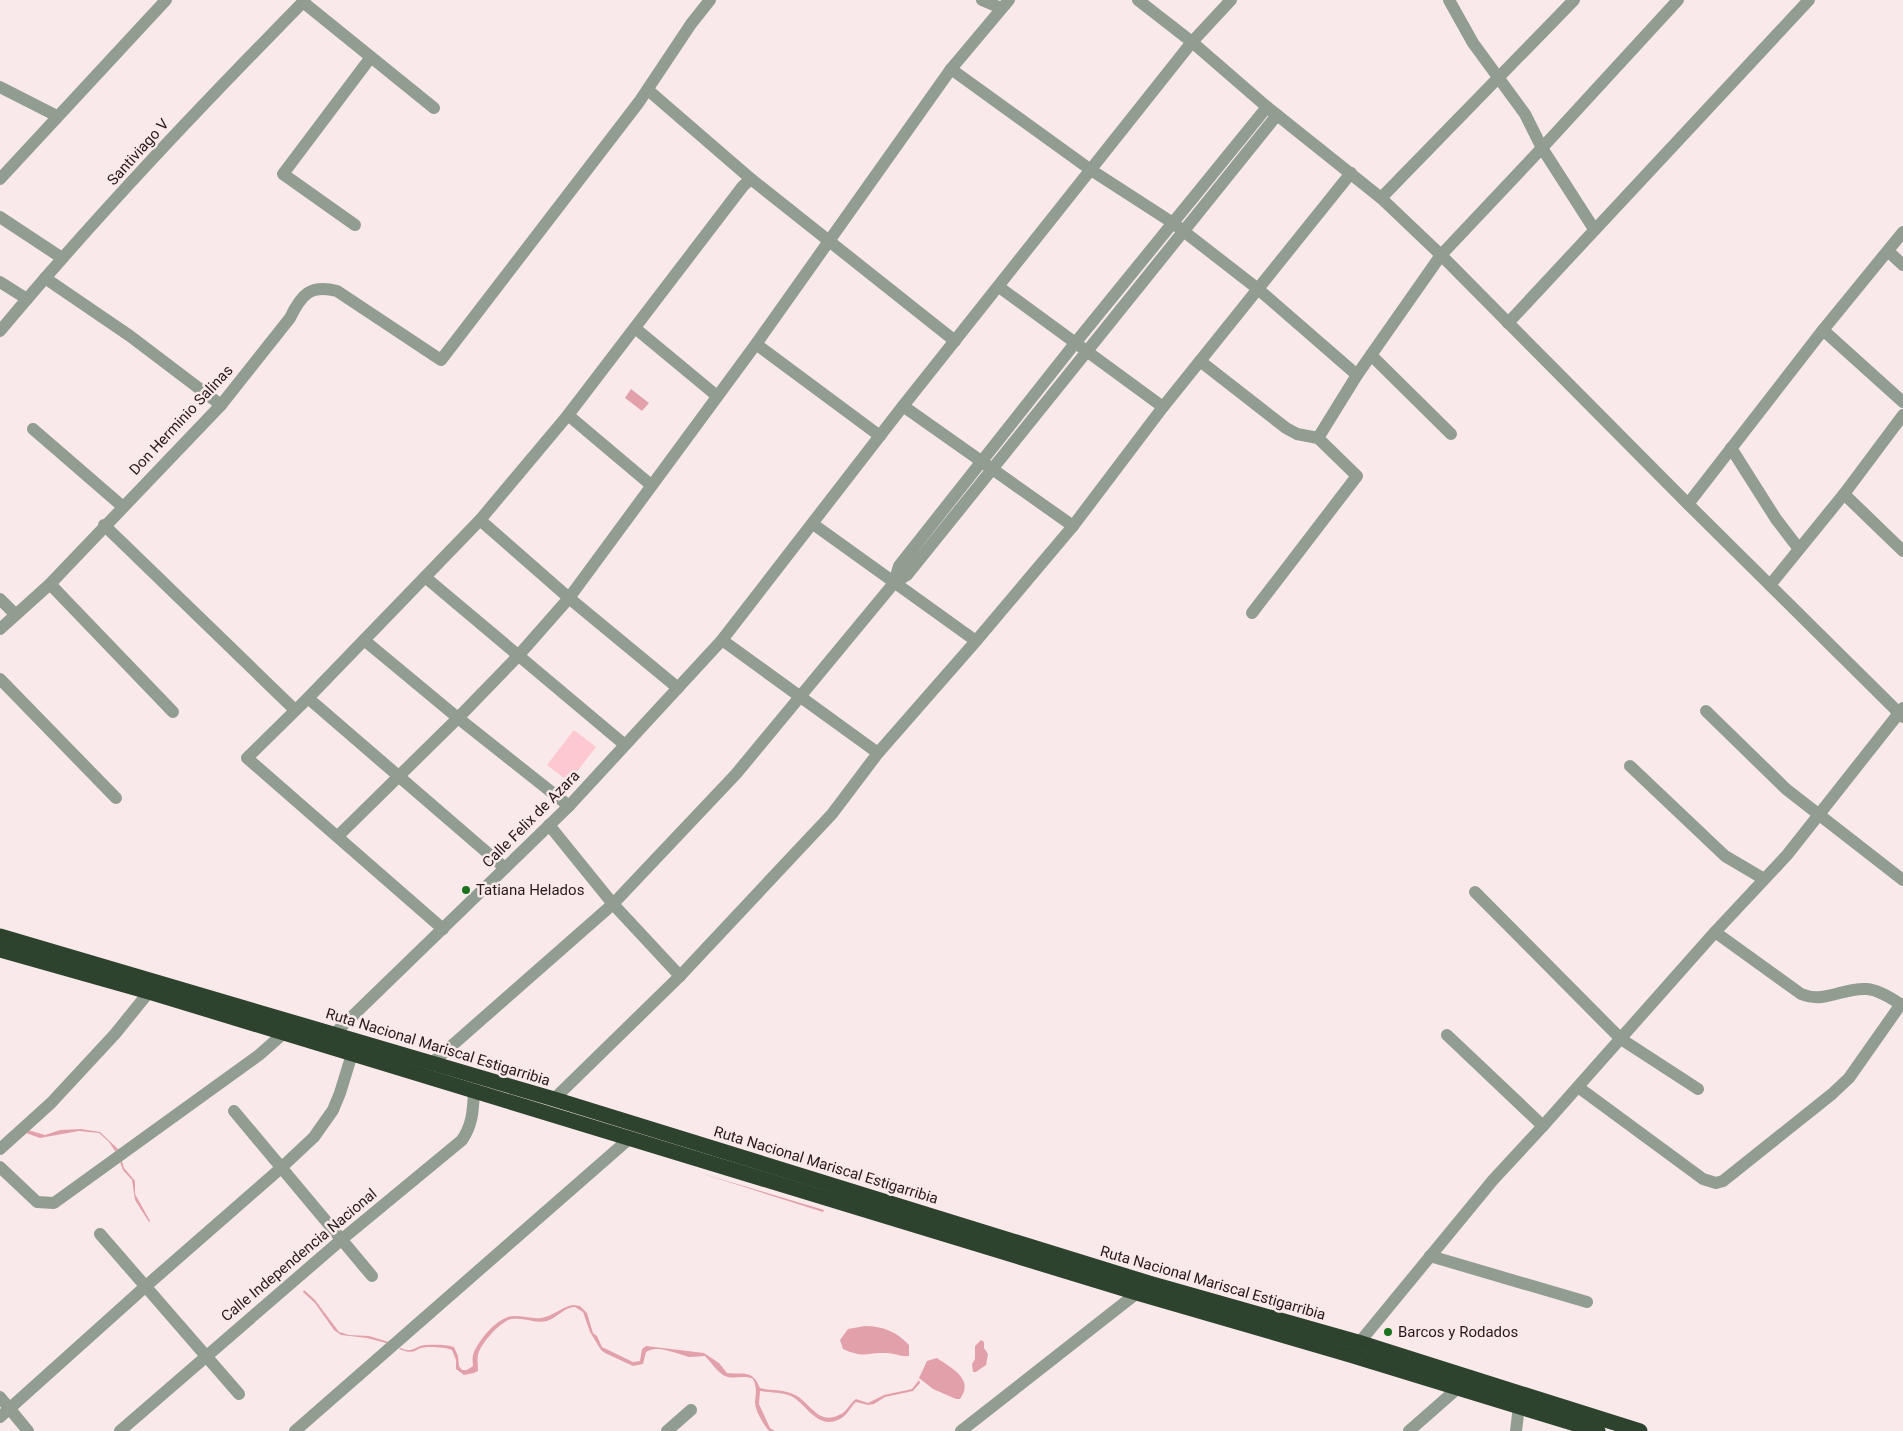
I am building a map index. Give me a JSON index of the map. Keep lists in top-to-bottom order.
{
  "streets": {
    "highway": ["Ruta Nacional Mariscal Estigarribia"],
    "street": [
      "Santiviago V",
      "Don Herminio Salinas",
      "Calle Felix de Azara",
      "Calle Independencia Nacional"
    ]
  },
  "crossings": [
    ["Calle Felix de Azara", "Ruta Nacional Mariscal Estigarribia"],
    ["Ruta Nacional Mariscal Estigarribia", "Calle Independencia Nacional"]
  ],
  "places": ["Tatiana Helados", "Barcos y Rodados"]
}
